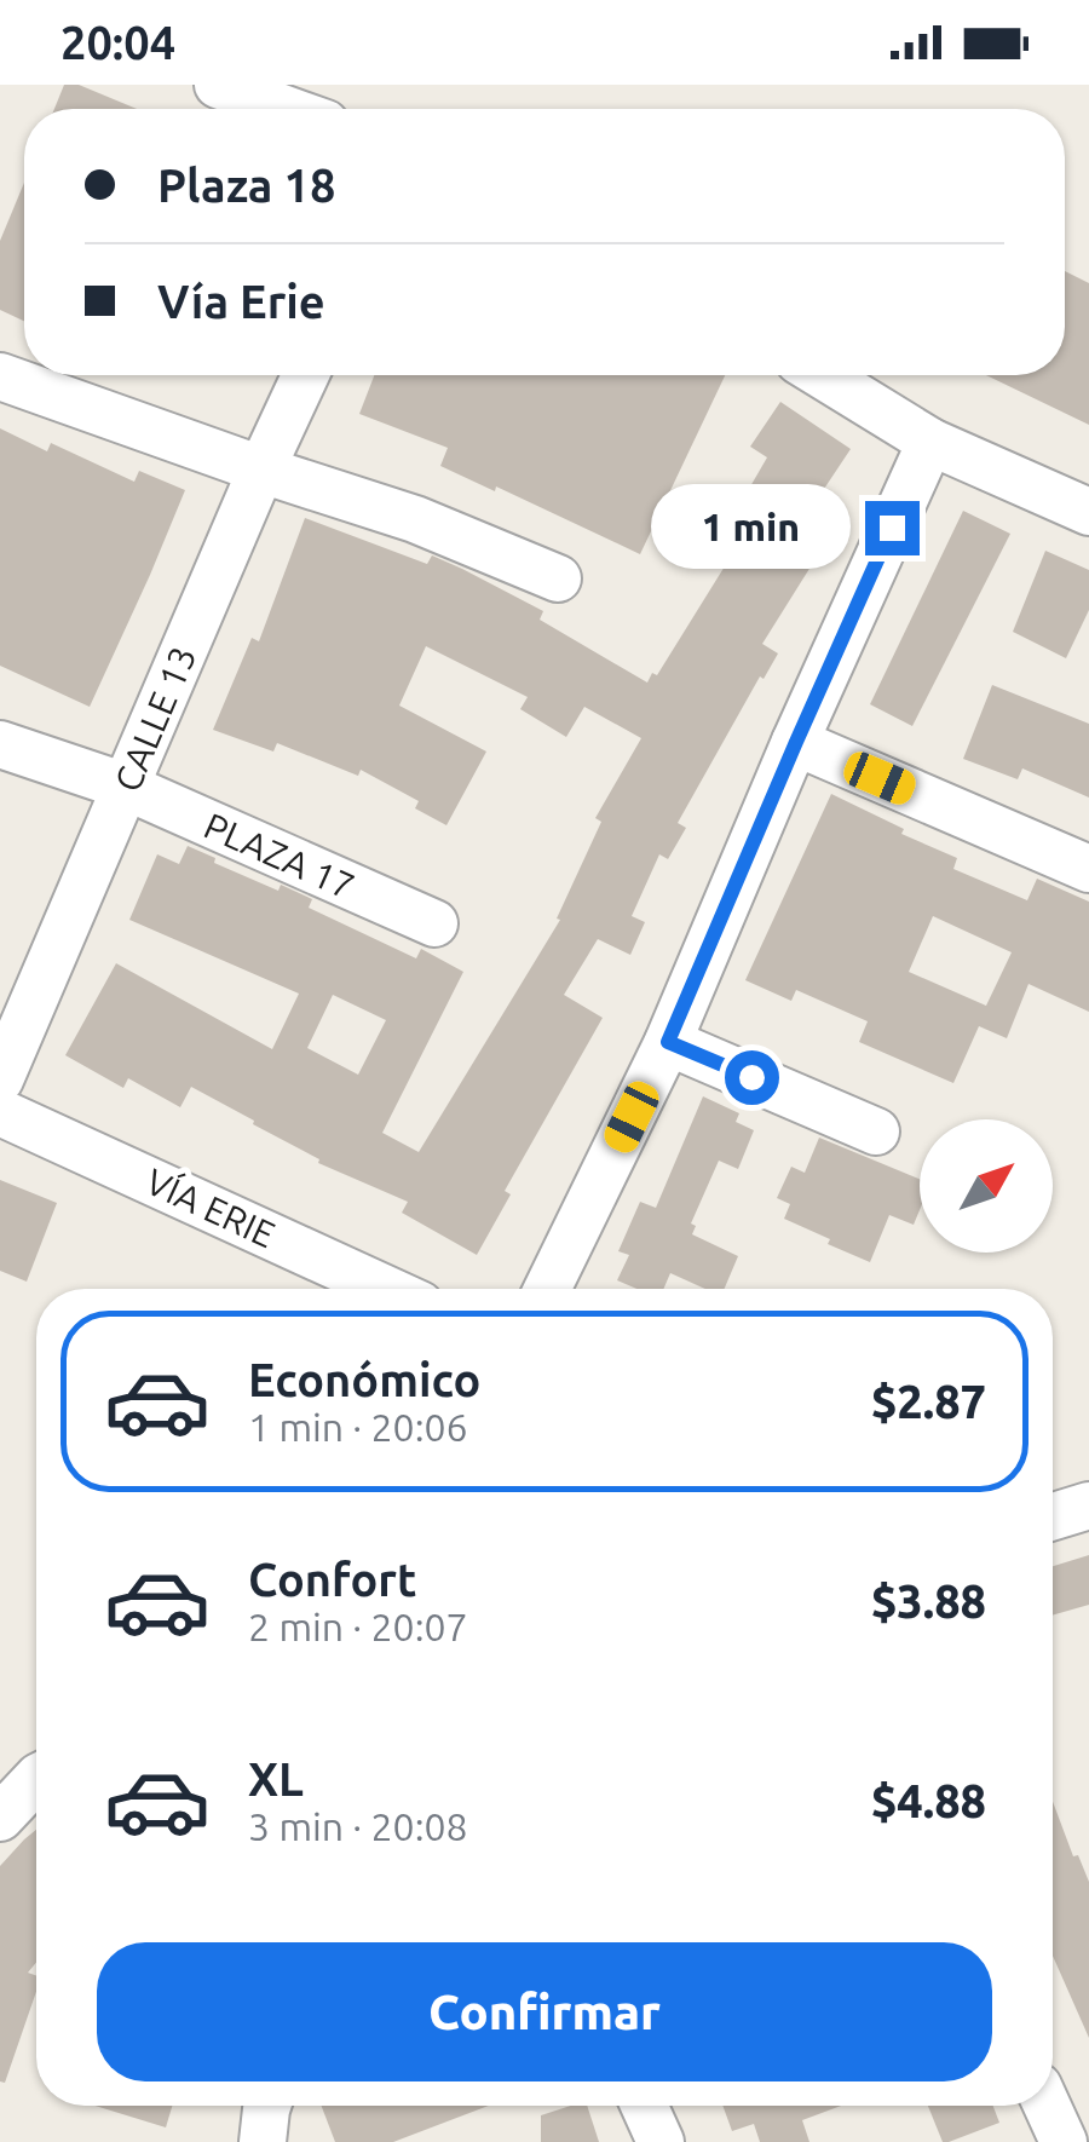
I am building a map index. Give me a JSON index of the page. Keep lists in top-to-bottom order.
{
  "streets": {
    "street": ["CALLE 13", "PLAZA 17", "VÍA ERIE"]
  },
  "crossings": [
    ["CALLE 13", "PLAZA 17"]
  ],
  "north": "top right",
  "page": {
    "status": "20:04",
    "banner": ["Plaza 18", "Vía Erie"],
    "bubble": "1 min",
    "list": [
      {
        "name": "Económico",
        "note": "1 min · 20:06",
        "value": "$2.87"
      },
      {
        "name": "Confort",
        "note": "2 min · 20:07",
        "value": "$3.88"
      },
      {
        "name": "XL",
        "note": "3 min · 20:08",
        "value": "$4.88"
      }
    ],
    "buttons": "Confirmar"
  }
}
